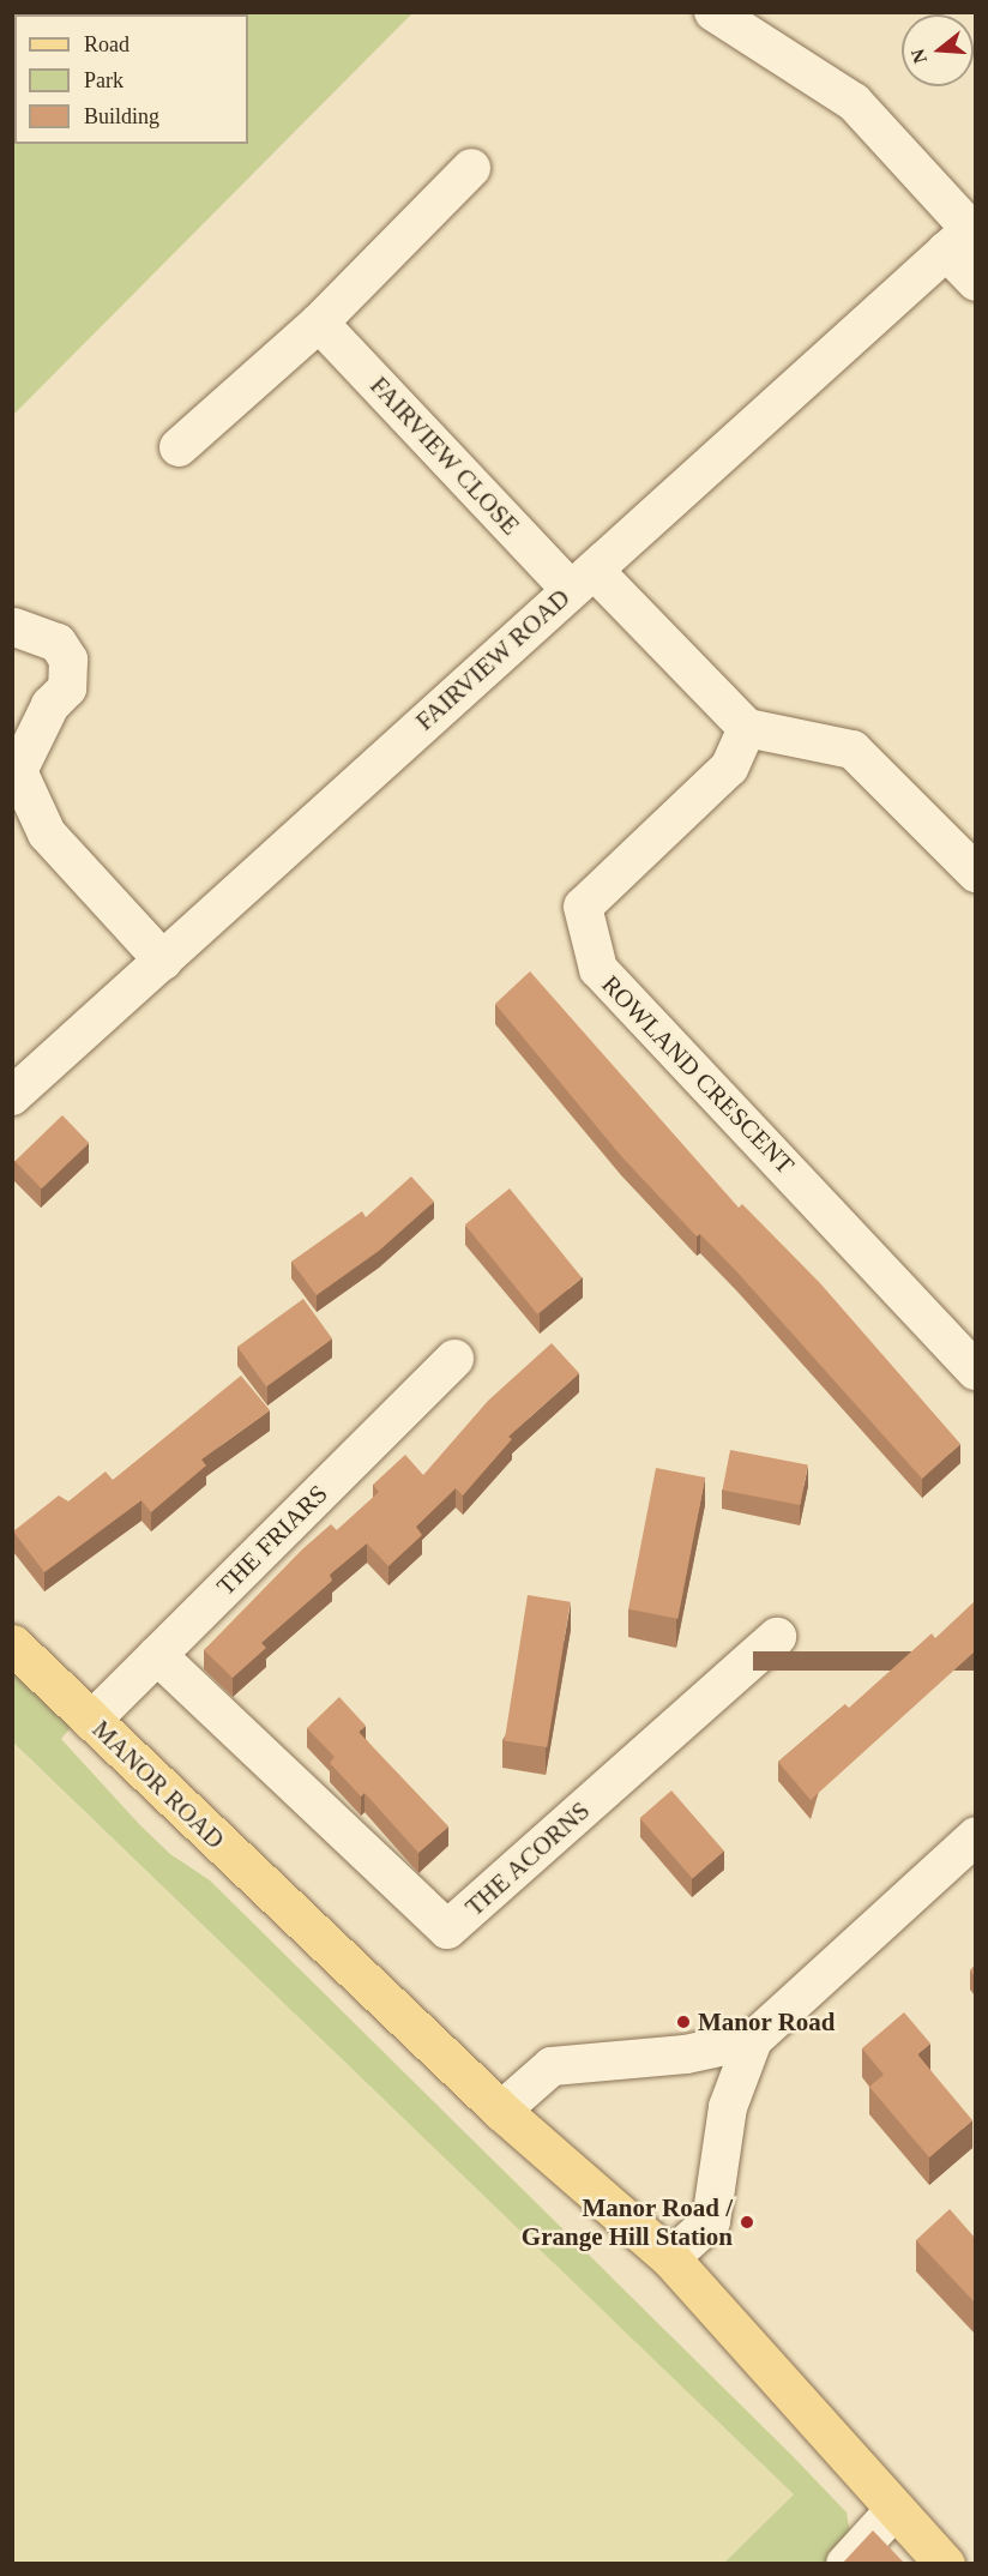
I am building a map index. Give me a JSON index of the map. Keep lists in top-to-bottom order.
{
  "streets": {
    "main road": ["MANOR ROAD"],
    "street": [
      "FAIRVIEW CLOSE",
      "FAIRVIEW ROAD",
      "ROWLAND CRESCENT",
      "THE FRIARS",
      "THE ACORNS"
    ]
  },
  "crossings": [
    ["FAIRVIEW CLOSE", "FAIRVIEW ROAD"],
    ["FAIRVIEW CLOSE", "ROWLAND CRESCENT"],
    ["THE FRIARS", "MANOR ROAD"],
    ["THE FRIARS", "THE ACORNS"]
  ],
  "places": ["Manor Road", "Manor Road / Grange Hill Station"],
  "legend": ["Road", "Park", "Building"],
  "north": "left"
}
